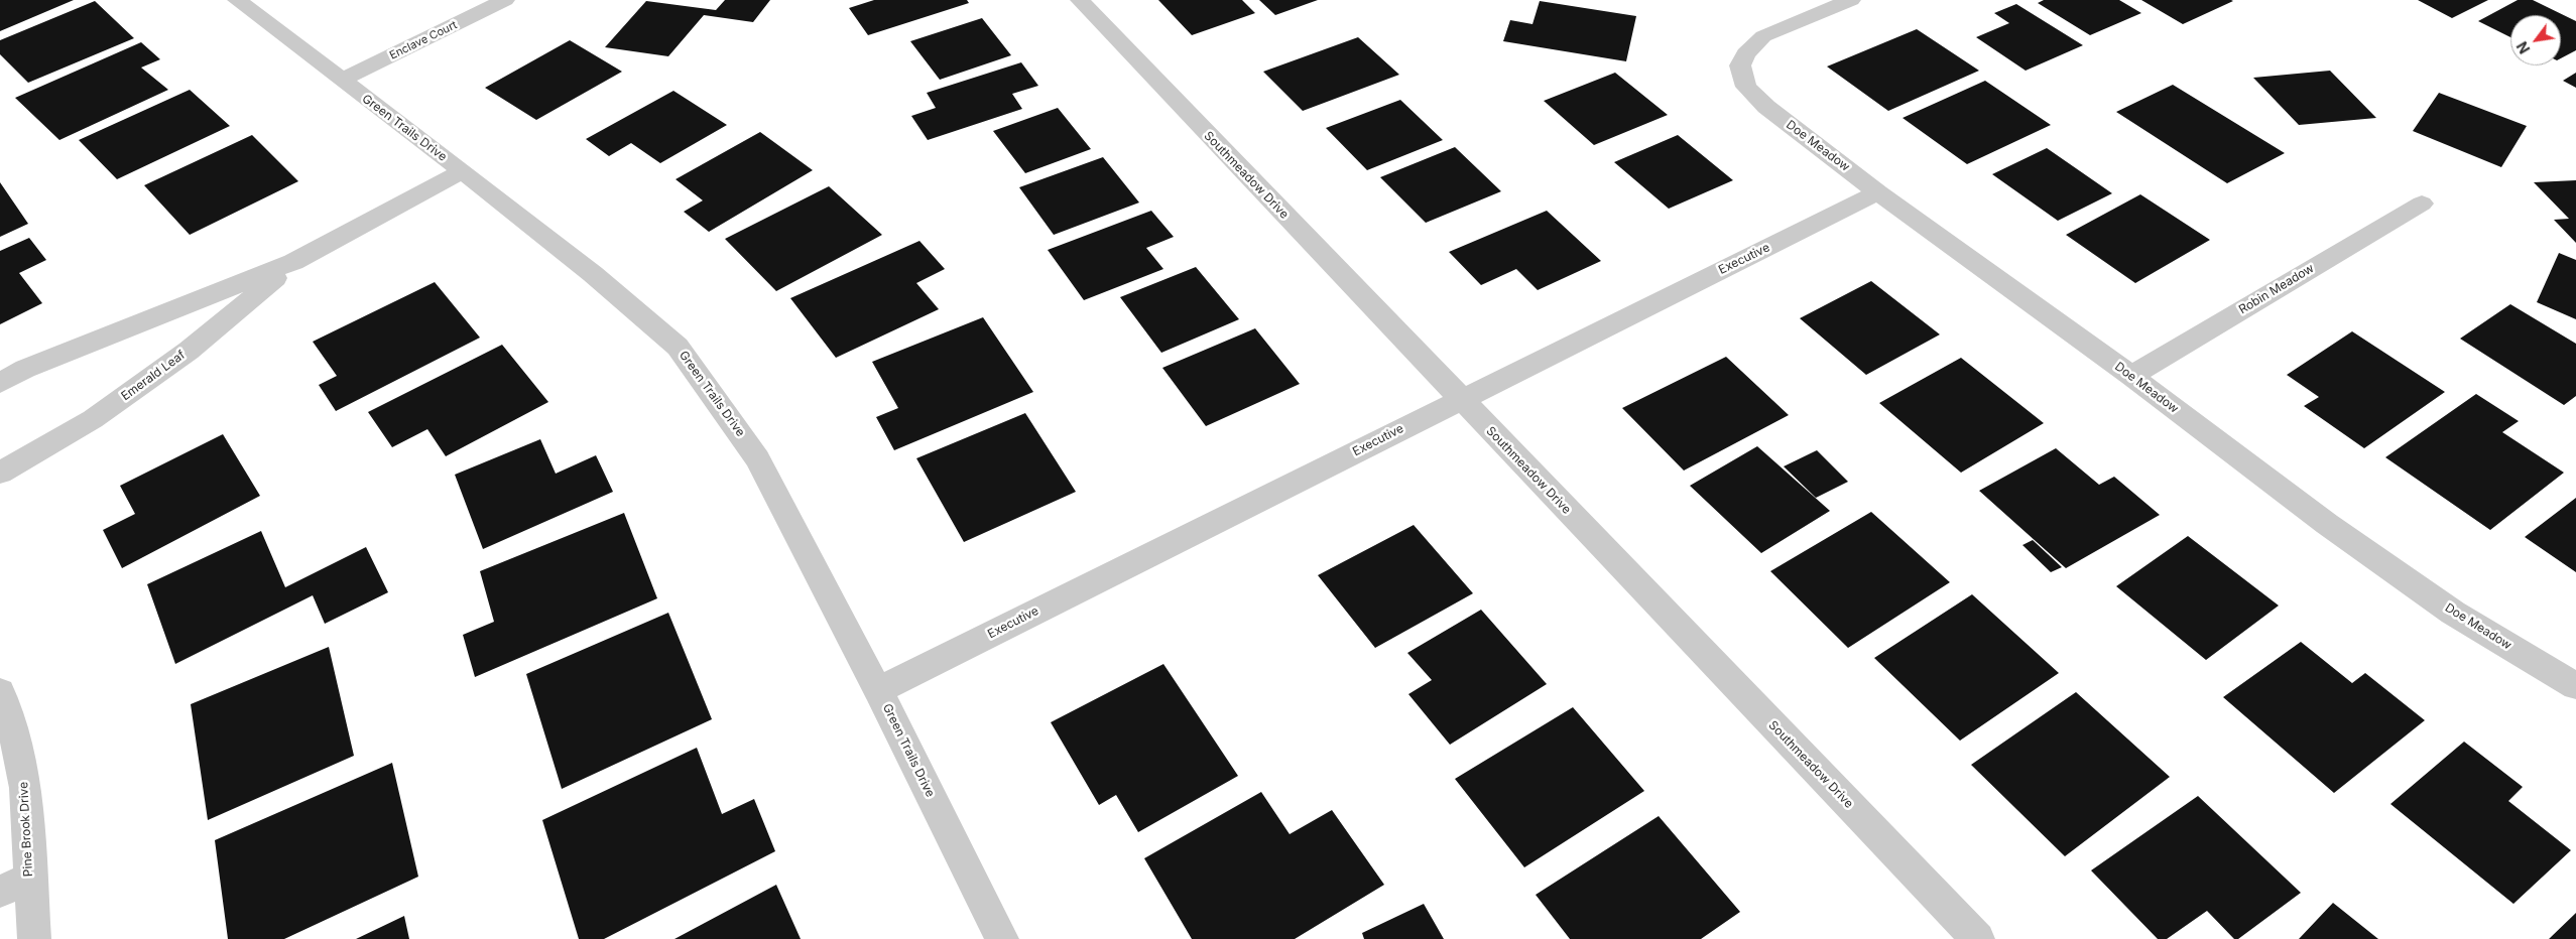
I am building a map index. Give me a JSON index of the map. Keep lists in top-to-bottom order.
{
  "streets": {
    "street": [
      "Enclave Court",
      "Green Trails Drive",
      "Doe Meadow",
      "Southmeadow Drive",
      "Executive",
      "Robin Meadow",
      "Emerald Leaf",
      "Pine Brook Drive"
    ]
  },
  "crossings": [
    ["Enclave Court", "Green Trails Drive"],
    ["Green Trails Drive", "Executive"],
    ["Green Trails Drive", "Emerald Leaf"],
    ["Doe Meadow", "Executive"],
    ["Doe Meadow", "Robin Meadow"],
    ["Southmeadow Drive", "Executive"]
  ],
  "north": "bottom left"
}
